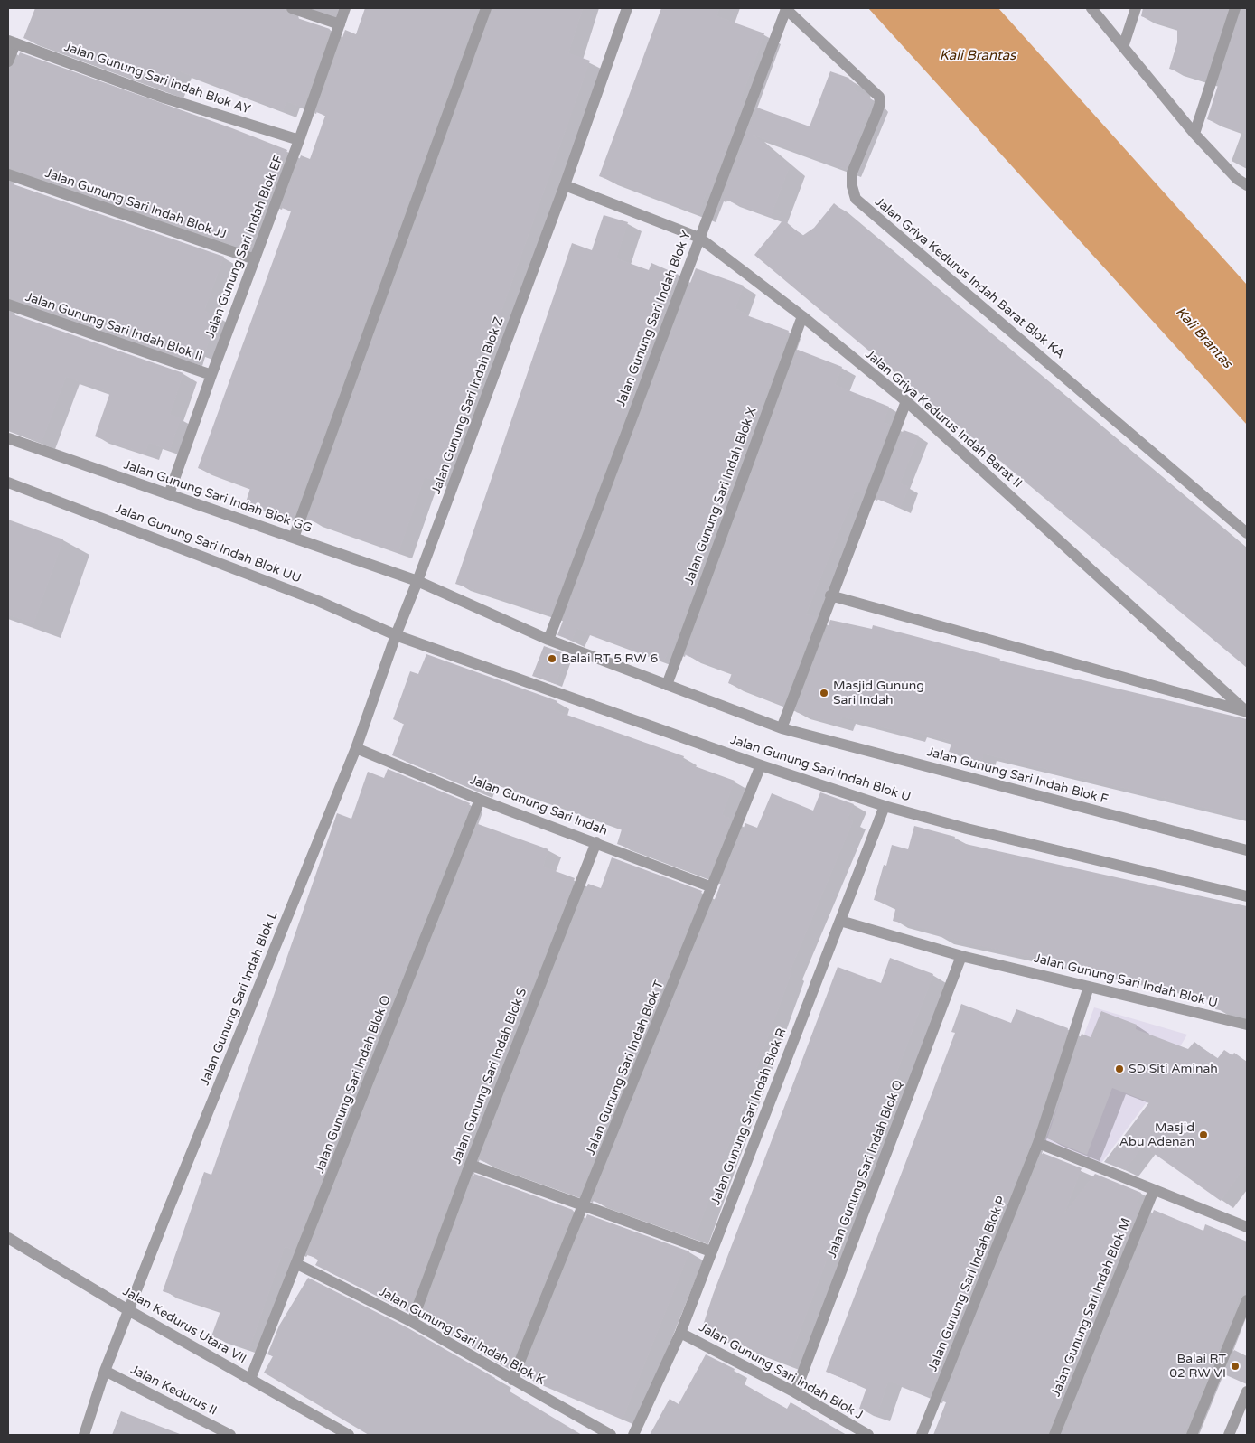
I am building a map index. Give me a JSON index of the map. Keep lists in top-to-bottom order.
{
  "streets": {
    "street": [
      "Jalan Gunung Sari Indah Blok AY",
      "Jalan Gunung Sari Indah Blok JJ",
      "Jalan Gunung Sari Indah Blok EF",
      "Jalan Griya Kedurus Indah Barat Blok KA",
      "Jalan Gunung Sari Indah Blok Y",
      "Jalan Gunung Sari Indah Blok II",
      "Jalan Gunung Sari Indah Blok Z",
      "Jalan Griya Kedurus Indah Barat II",
      "Jalan Gunung Sari Indah Blok X",
      "Jalan Gunung Sari Indah Blok GG",
      "Jalan Gunung Sari Indah Blok UU",
      "Jalan Gunung Sari Indah Blok U",
      "Jalan Gunung Sari Indah Blok F",
      "Jalan Gunung Sari Indah",
      "Jalan Gunung Sari Indah Blok L",
      "Jalan Gunung Sari Indah Blok T",
      "Jalan Gunung Sari Indah Blok S",
      "Jalan Gunung Sari Indah Blok O",
      "Jalan Gunung Sari Indah Blok R",
      "Jalan Gunung Sari Indah Blok Q",
      "Jalan Gunung Sari Indah Blok P",
      "Jalan Gunung Sari Indah Blok M",
      "Jalan Kedurus Utara VII",
      "Jalan Gunung Sari Indah Blok K",
      "Jalan Gunung Sari Indah Blok J",
      "Jalan Kedurus II"
    ]
  },
  "crossings": [
    ["Jalan Gunung Sari Indah Blok AY", "Jalan Gunung Sari Indah Blok EF"],
    ["Jalan Gunung Sari Indah Blok JJ", "Jalan Gunung Sari Indah Blok EF"],
    ["Jalan Gunung Sari Indah Blok EF", "Jalan Gunung Sari Indah Blok II"],
    ["Jalan Gunung Sari Indah Blok EF", "Jalan Gunung Sari Indah Blok GG"],
    ["Jalan Griya Kedurus Indah Barat Blok KA", "Jalan Gunung Sari Indah Blok Y"],
    ["Jalan Gunung Sari Indah Blok Y", "Jalan Griya Kedurus Indah Barat II"],
    ["Jalan Gunung Sari Indah Blok Y", "Jalan Gunung Sari Indah Blok F"],
    ["Jalan Gunung Sari Indah Blok Z", "Jalan Griya Kedurus Indah Barat II"],
    ["Jalan Gunung Sari Indah Blok Z", "Jalan Gunung Sari Indah Blok GG"],
    ["Jalan Gunung Sari Indah Blok Z", "Jalan Gunung Sari Indah Blok UU"],
    ["Jalan Gunung Sari Indah Blok Z", "Jalan Gunung Sari Indah Blok U"],
    ["Jalan Gunung Sari Indah Blok Z", "Jalan Gunung Sari Indah Blok F"],
    ["Jalan Gunung Sari Indah Blok Z", "Jalan Gunung Sari Indah Blok L"],
    ["Jalan Griya Kedurus Indah Barat II", "Jalan Gunung Sari Indah Blok X"],
    ["Jalan Gunung Sari Indah Blok X", "Jalan Gunung Sari Indah Blok F"],
    ["Jalan Gunung Sari Indah Blok GG", "Jalan Gunung Sari Indah Blok F"],
    ["Jalan Gunung Sari Indah Blok UU", "Jalan Gunung Sari Indah Blok U"],
    ["Jalan Gunung Sari Indah Blok UU", "Jalan Gunung Sari Indah Blok L"],
    ["Jalan Gunung Sari Indah Blok U", "Jalan Gunung Sari Indah Blok L"],
    ["Jalan Gunung Sari Indah Blok U", "Jalan Gunung Sari Indah Blok T"],
    ["Jalan Gunung Sari Indah Blok U", "Jalan Gunung Sari Indah Blok R"],
    ["Jalan Gunung Sari Indah Blok U", "Jalan Gunung Sari Indah Blok Q"],
    ["Jalan Gunung Sari Indah Blok U", "Jalan Gunung Sari Indah Blok P"],
    ["Jalan Gunung Sari Indah", "Jalan Gunung Sari Indah Blok L"],
    ["Jalan Gunung Sari Indah", "Jalan Gunung Sari Indah Blok T"],
    ["Jalan Gunung Sari Indah", "Jalan Gunung Sari Indah Blok S"],
    ["Jalan Gunung Sari Indah", "Jalan Gunung Sari Indah Blok O"],
    ["Jalan Gunung Sari Indah Blok L", "Jalan Kedurus Utara VII"],
    ["Jalan Gunung Sari Indah Blok L", "Jalan Kedurus II"],
    ["Jalan Gunung Sari Indah Blok T", "Jalan Gunung Sari Indah Blok K"],
    ["Jalan Gunung Sari Indah Blok S", "Jalan Gunung Sari Indah Blok K"],
    ["Jalan Gunung Sari Indah Blok O", "Jalan Kedurus Utara VII"],
    ["Jalan Gunung Sari Indah Blok O", "Jalan Gunung Sari Indah Blok K"],
    ["Jalan Gunung Sari Indah Blok R", "Jalan Gunung Sari Indah Blok J"],
    ["Jalan Gunung Sari Indah Blok Q", "Jalan Gunung Sari Indah Blok J"]
  ],
  "water": ["Kali Brantas"],
  "places": [
    "Balai RT 5 RW 6",
    "Masjid Gunung Sari Indah",
    "SD Siti Aminah",
    "Masjid Abu Adenan",
    "Balai RT 02 RW VI"
  ]
}
